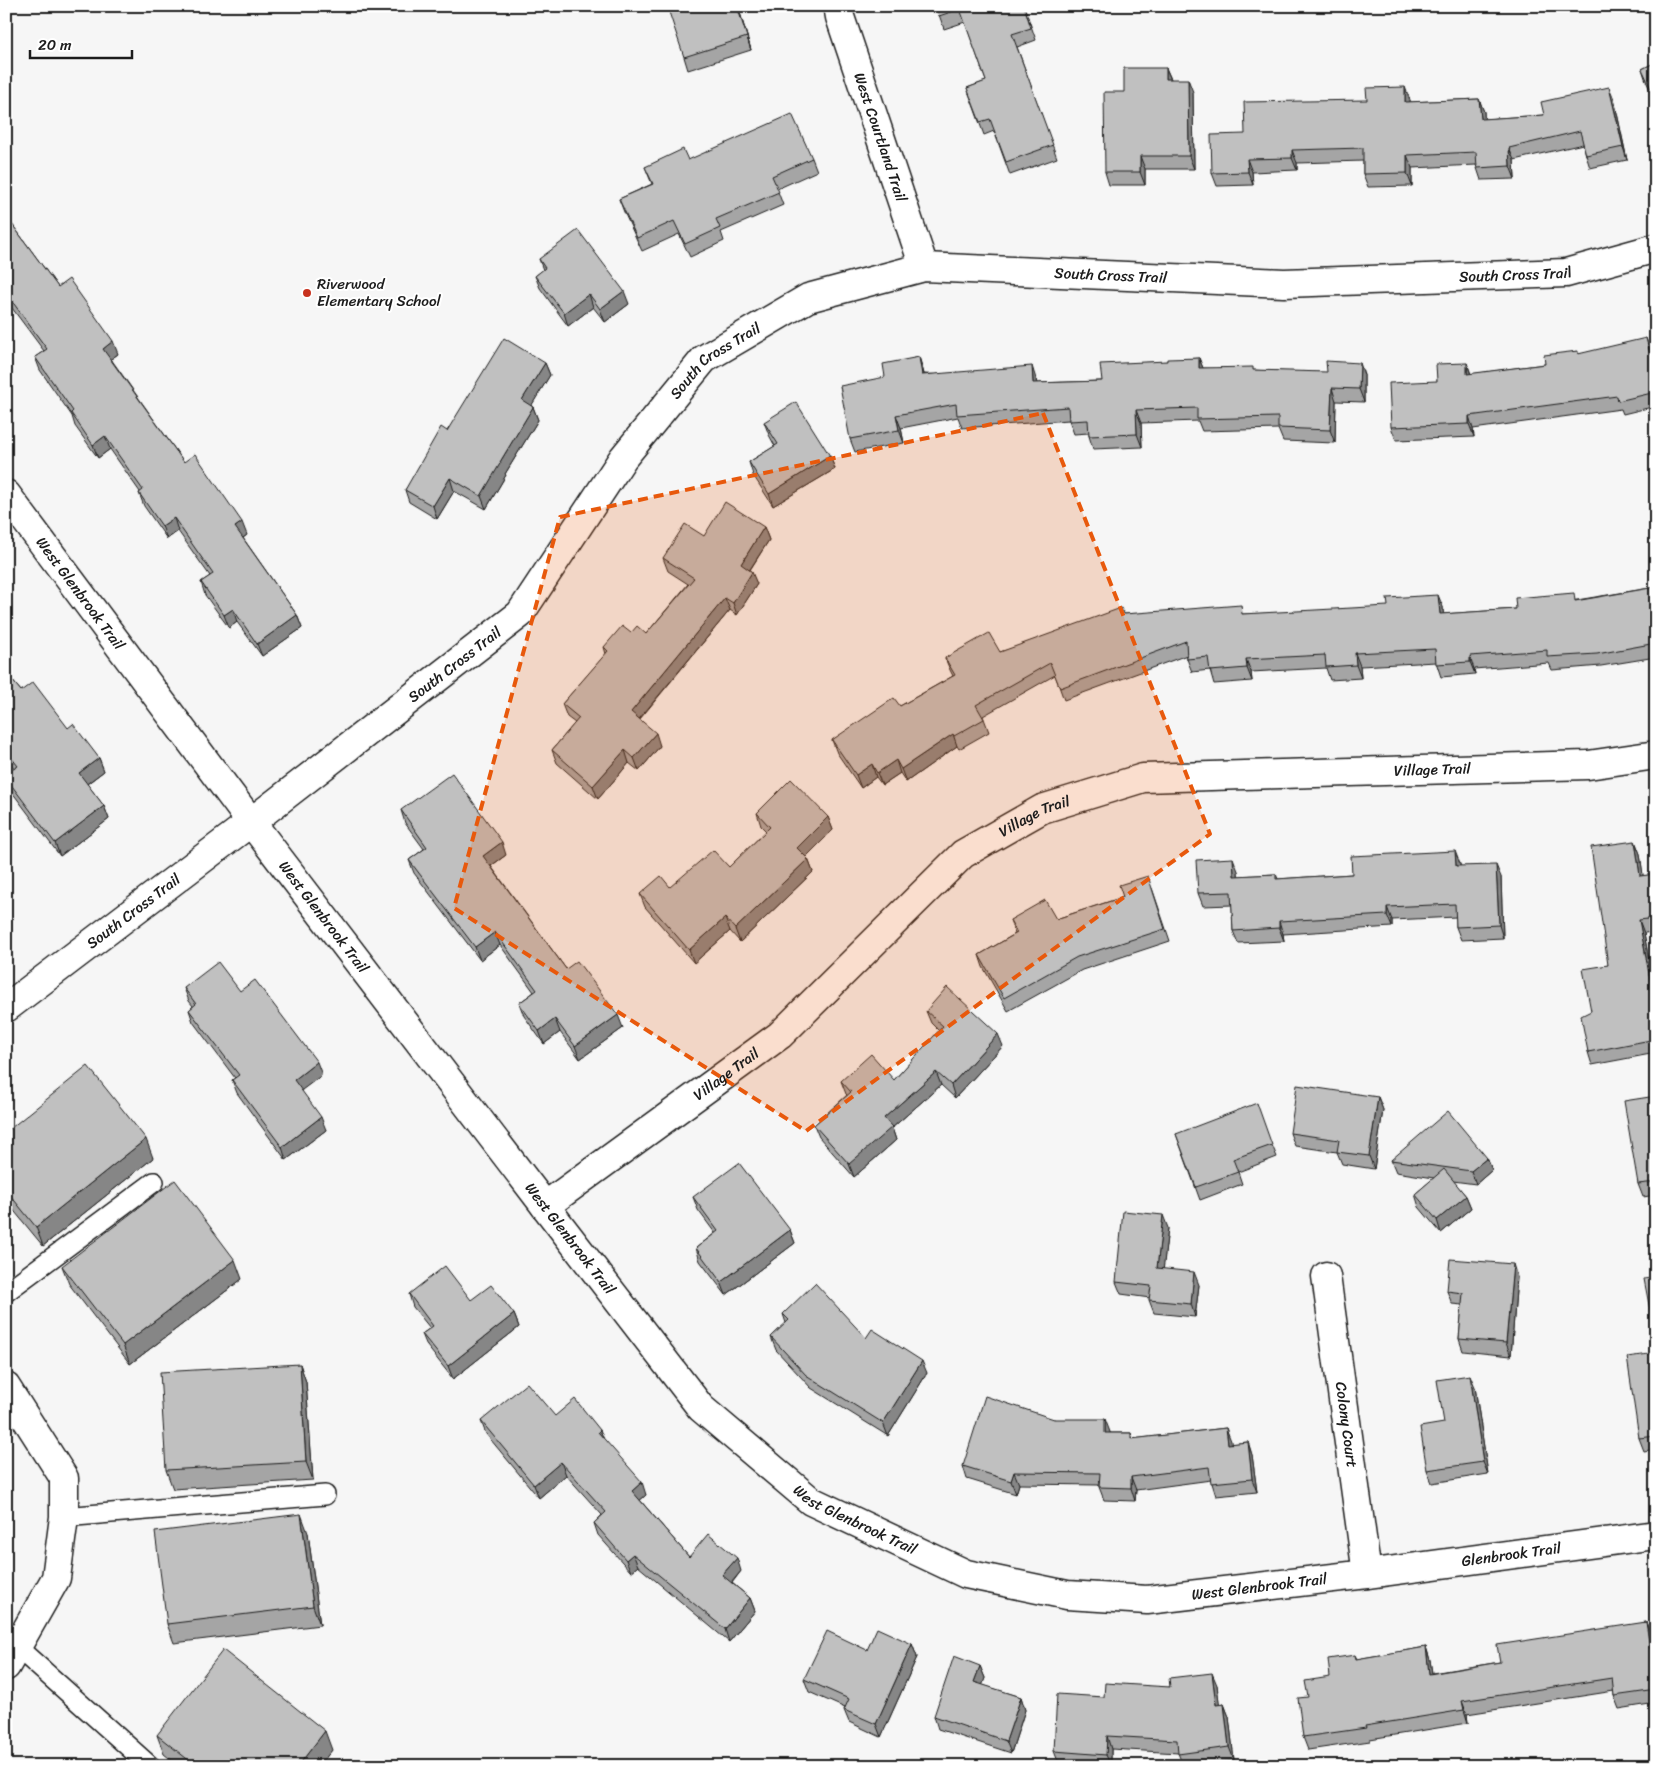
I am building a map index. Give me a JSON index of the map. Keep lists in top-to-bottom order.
{
  "streets": {
    "street": [
      "West Courtland Trail",
      "South Cross Trail",
      "West Glenbrook Trail",
      "Village Trail",
      "Colony Court",
      "Glenbrook Trail"
    ]
  },
  "crossings": [
    ["West Courtland Trail", "South Cross Trail"],
    ["South Cross Trail", "West Glenbrook Trail"],
    ["West Glenbrook Trail", "Village Trail"],
    ["West Glenbrook Trail", "Colony Court"],
    ["West Glenbrook Trail", "Glenbrook Trail"],
    ["Colony Court", "Glenbrook Trail"]
  ],
  "places": ["Riverwood Elementary School"],
  "scale_bar": "20 m"
}
